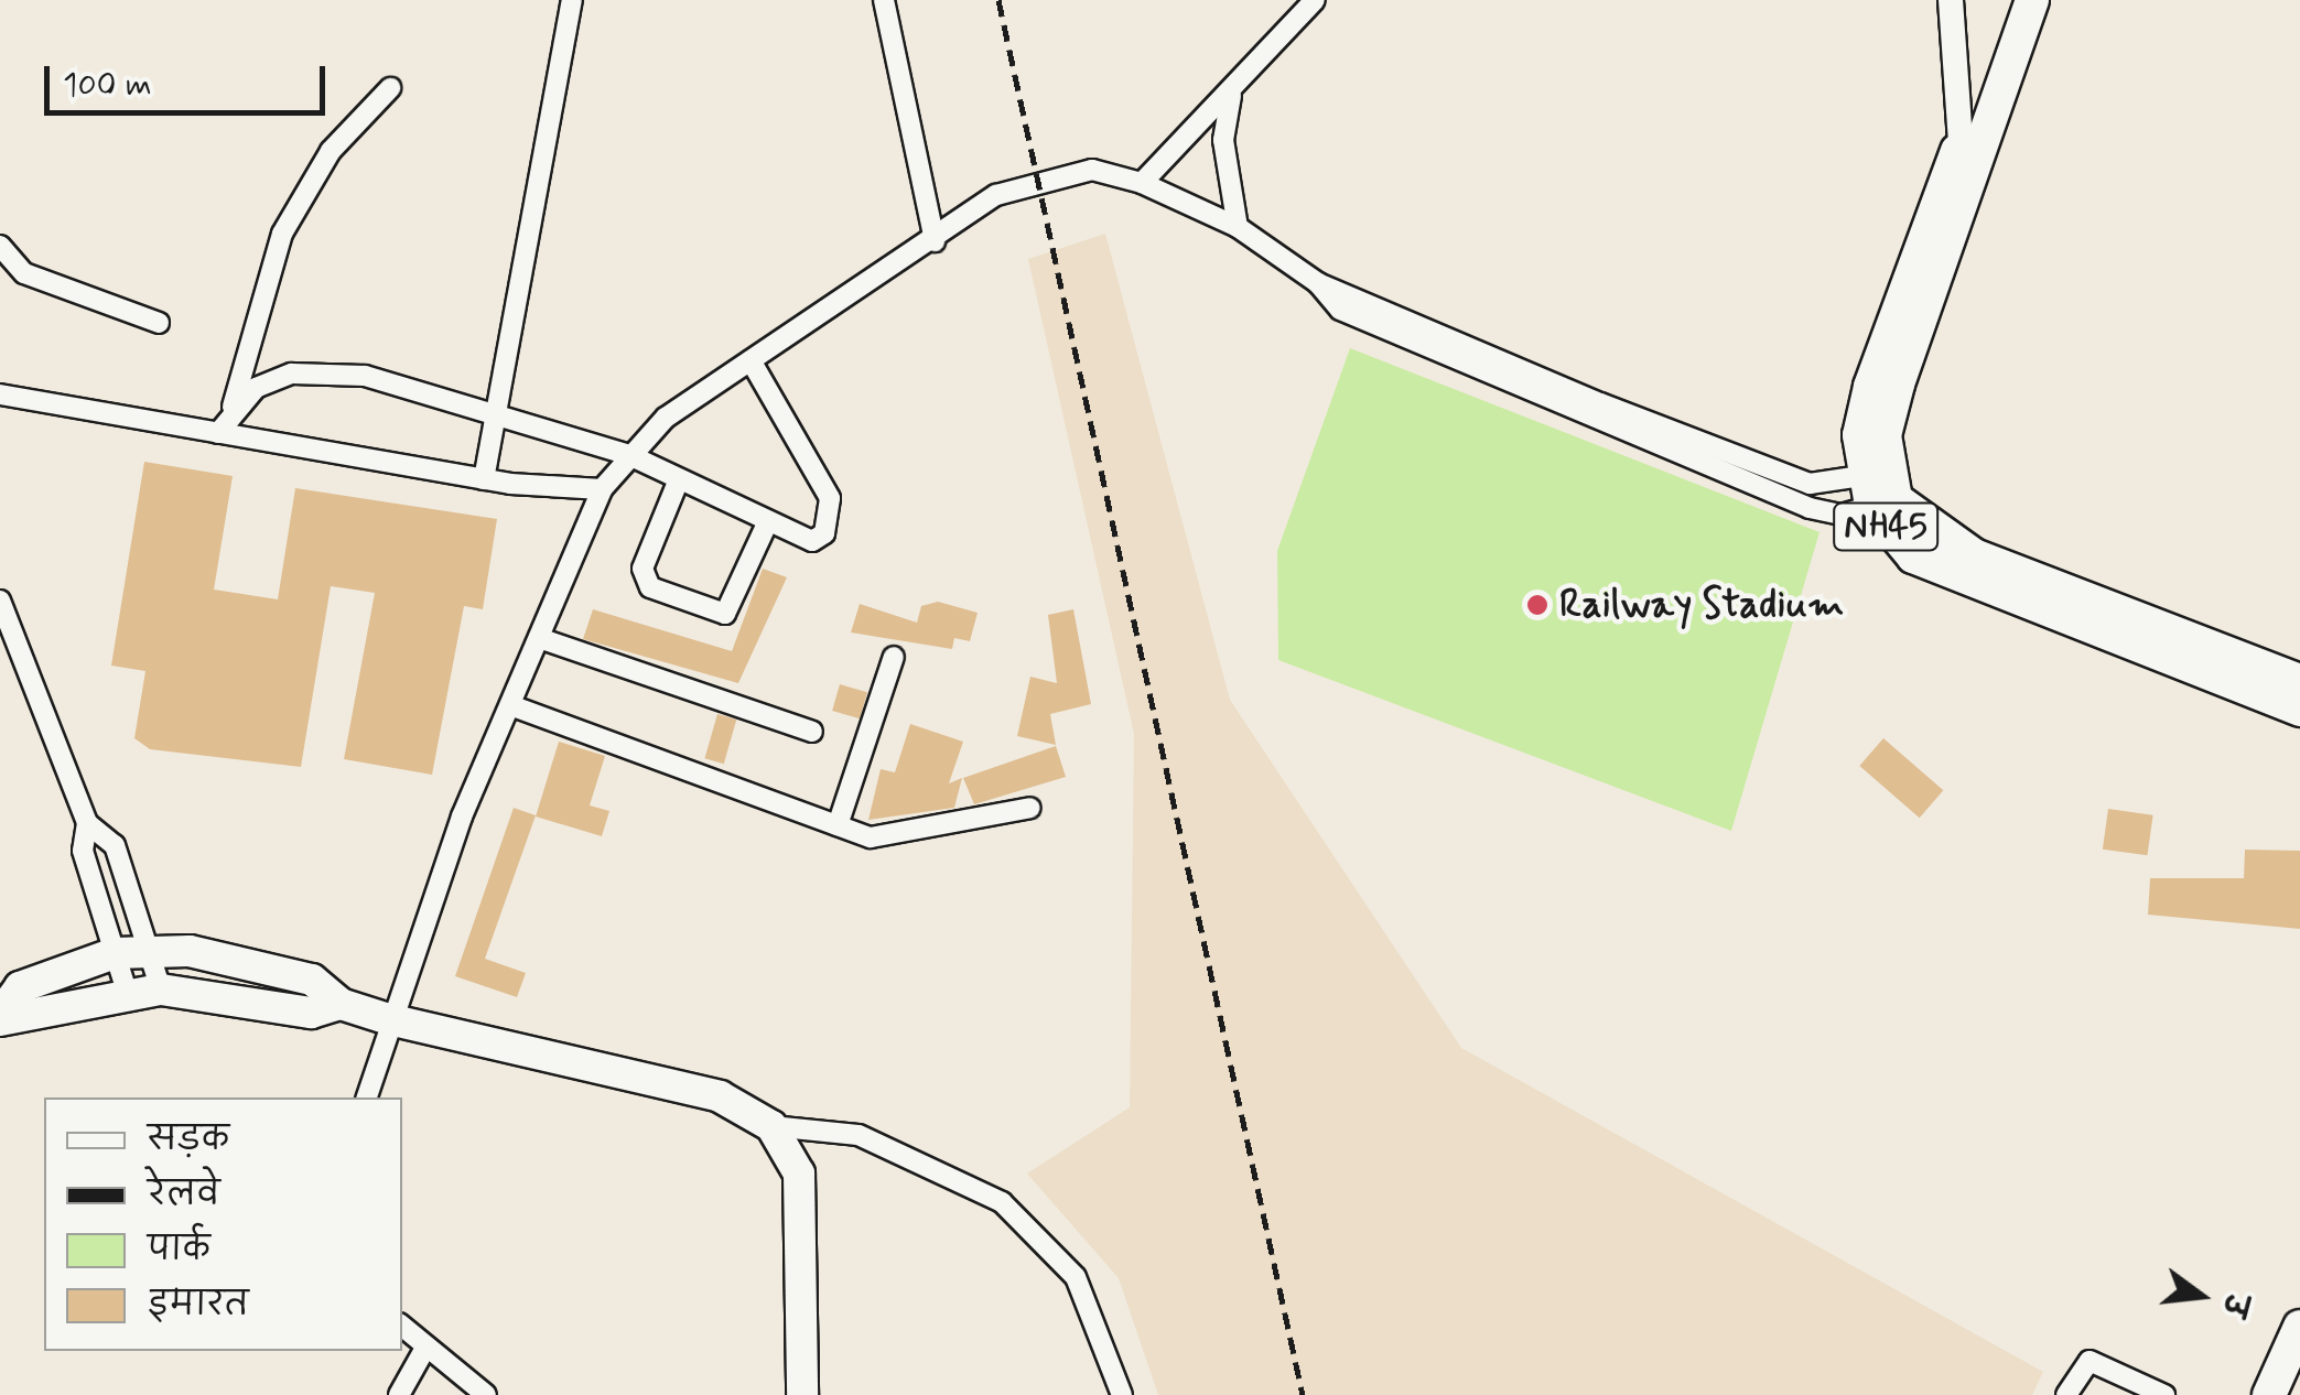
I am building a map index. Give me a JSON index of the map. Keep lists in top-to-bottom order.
{
  "streets": {
    "highway": ["NH45"]
  },
  "places": ["Railway Stadium"],
  "legend": [
    "सड़क",
    "रेलवे",
    "पार्क",
    "इमारत"
  ],
  "scale_bar": "100 m",
  "north": "right"
}
